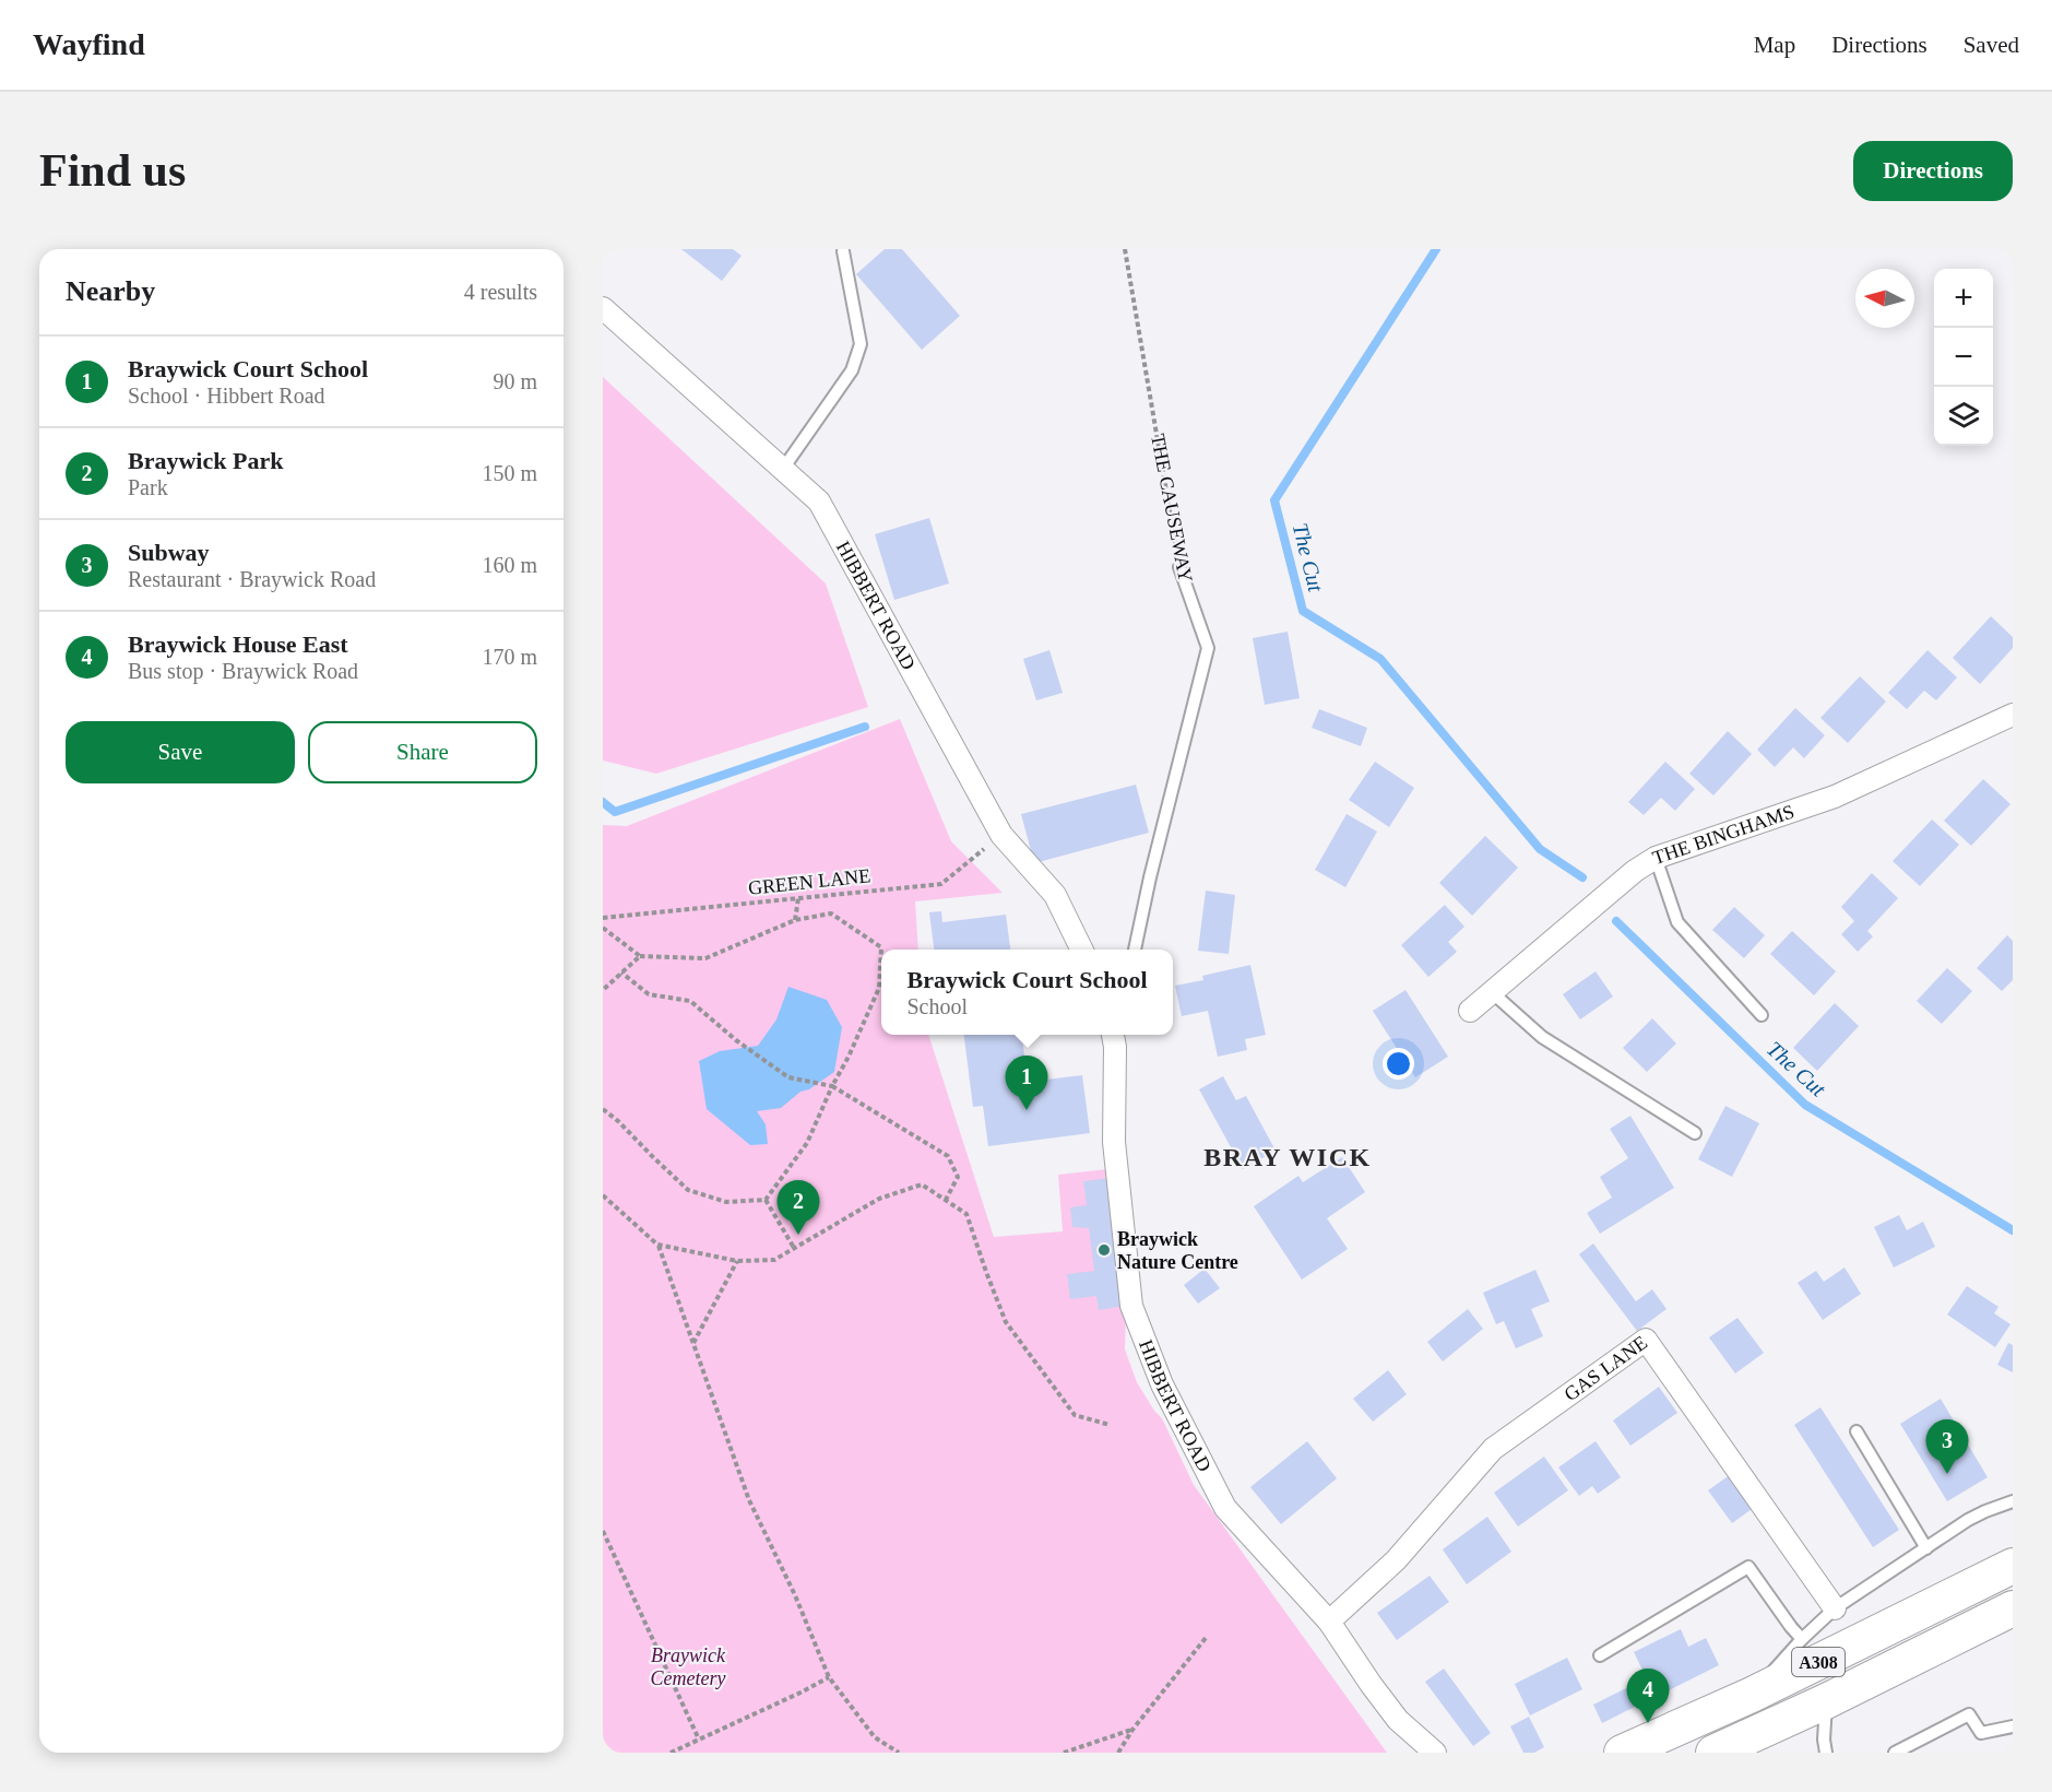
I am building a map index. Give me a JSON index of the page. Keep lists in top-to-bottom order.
{
  "streets": {
    "main road": ["A308"],
    "street": ["HIBBERT ROAD", "THE BINGHAMS", "GAS LANE"],
    "lane": ["THE CAUSEWAY"],
    "path": ["GREEN LANE"]
  },
  "crossings": [
    ["HIBBERT ROAD", "GREEN LANE"],
    ["HIBBERT ROAD", "GAS LANE"]
  ],
  "districts": ["BRAY WICK"],
  "water": ["The Cut"],
  "parks": ["Braywick Cemetery"],
  "places": ["Braywick Nature Centre"],
  "north": "left",
  "page": {
    "header": "Wayfind",
    "nav": ["Map", "Directions", "Saved"],
    "buttons": [
      "Directions",
      ["Save", "Share"]
    ],
    "title": "Find us",
    "heading": ["Nearby", "4 results"],
    "map_buttons": ["+", "−"],
    "list": [
      {
        "mark": "1",
        "name": "Braywick Court School",
        "note": "School · Hibbert Road",
        "value": "90 m"
      },
      {
        "mark": "2",
        "name": "Braywick Park",
        "note": "Park",
        "value": "150 m"
      },
      {
        "mark": "3",
        "name": "Subway",
        "note": "Restaurant · Braywick Road",
        "value": "160 m"
      },
      {
        "mark": "4",
        "name": "Braywick House East",
        "note": "Bus stop · Braywick Road",
        "value": "170 m"
      }
    ],
    "popup": ["Braywick Court School", "School"],
    "pins": [
      "1",
      "2",
      "3",
      "4"
    ]
  }
}
